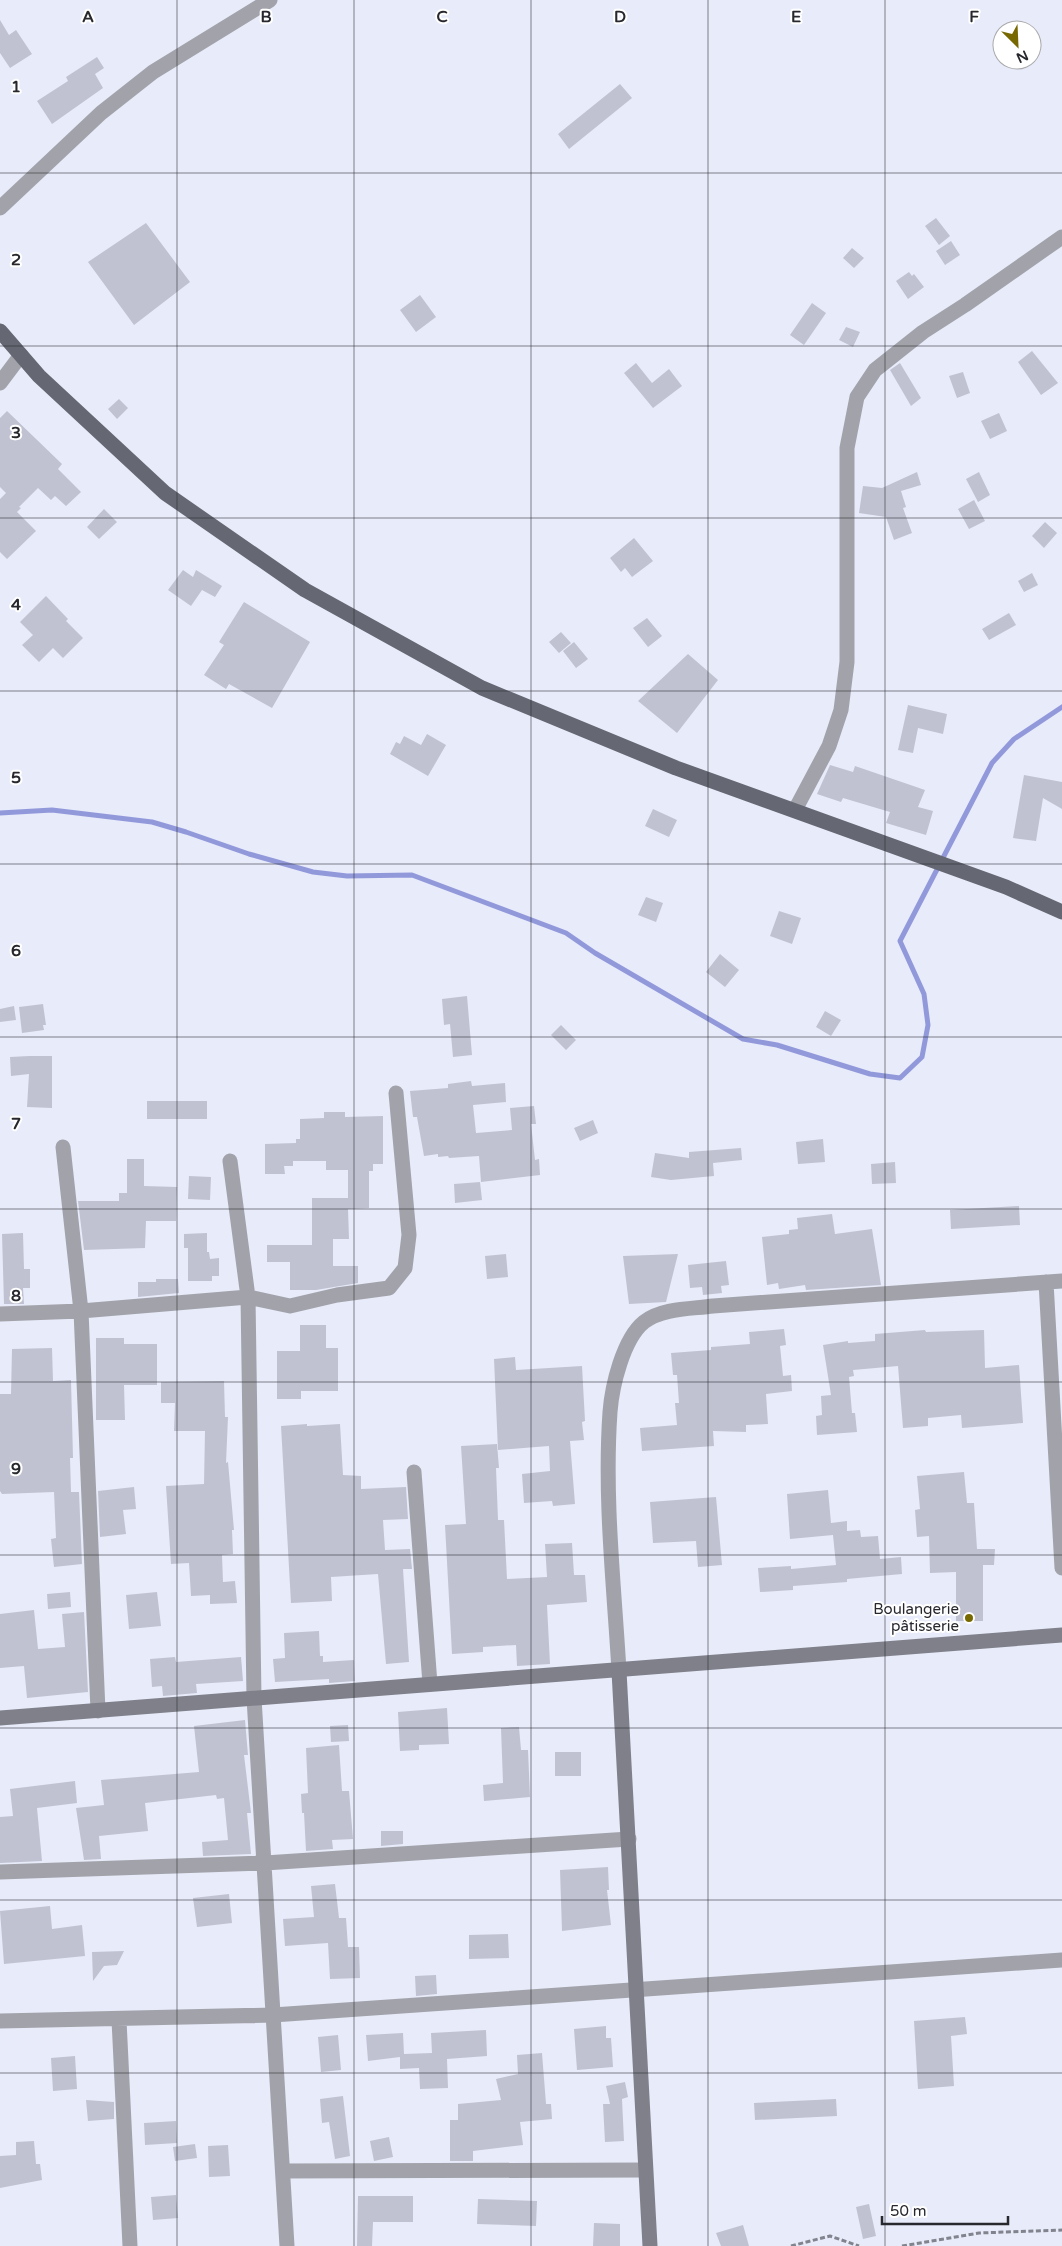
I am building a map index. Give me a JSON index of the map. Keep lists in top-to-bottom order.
{
  "places": ["Boulangerie pâtisserie"],
  "scale_bar": "50 m",
  "north": "bottom right",
  "grid": {
    "columns": [
      "A",
      "B",
      "C",
      "D",
      "E",
      "F"
    ],
    "rows": [
      "1",
      "2",
      "3",
      "4",
      "5",
      "6",
      "7",
      "8",
      "9"
    ]
  }
}
